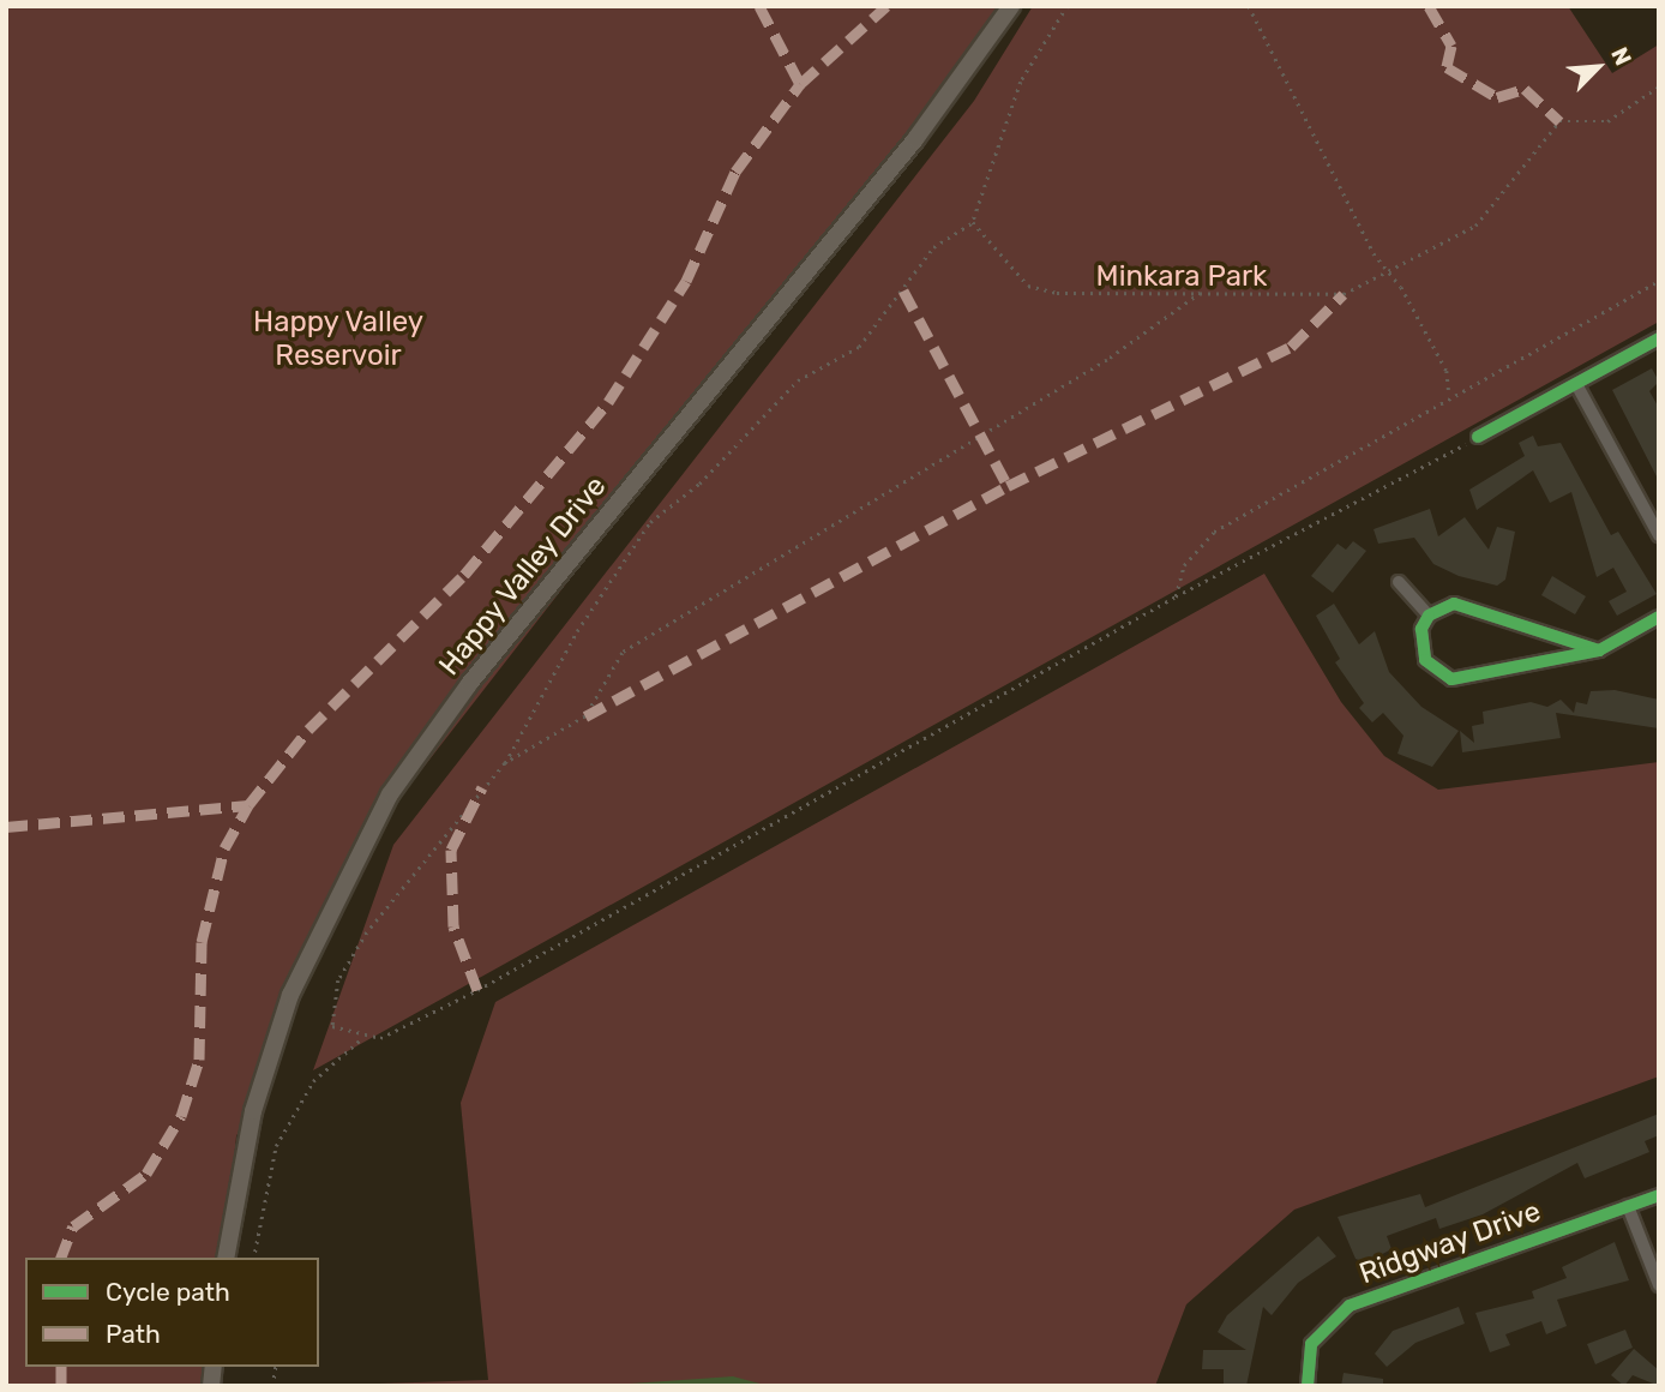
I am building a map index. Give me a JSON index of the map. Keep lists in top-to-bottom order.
{
  "streets": {
    "main road": ["Happy Valley Drive"],
    "street": ["Ridgway Drive"]
  },
  "parks": ["Minkara Park", "Happy Valley Reservoir"],
  "legend": ["Cycle path", "Path"],
  "north": "top right"
}
